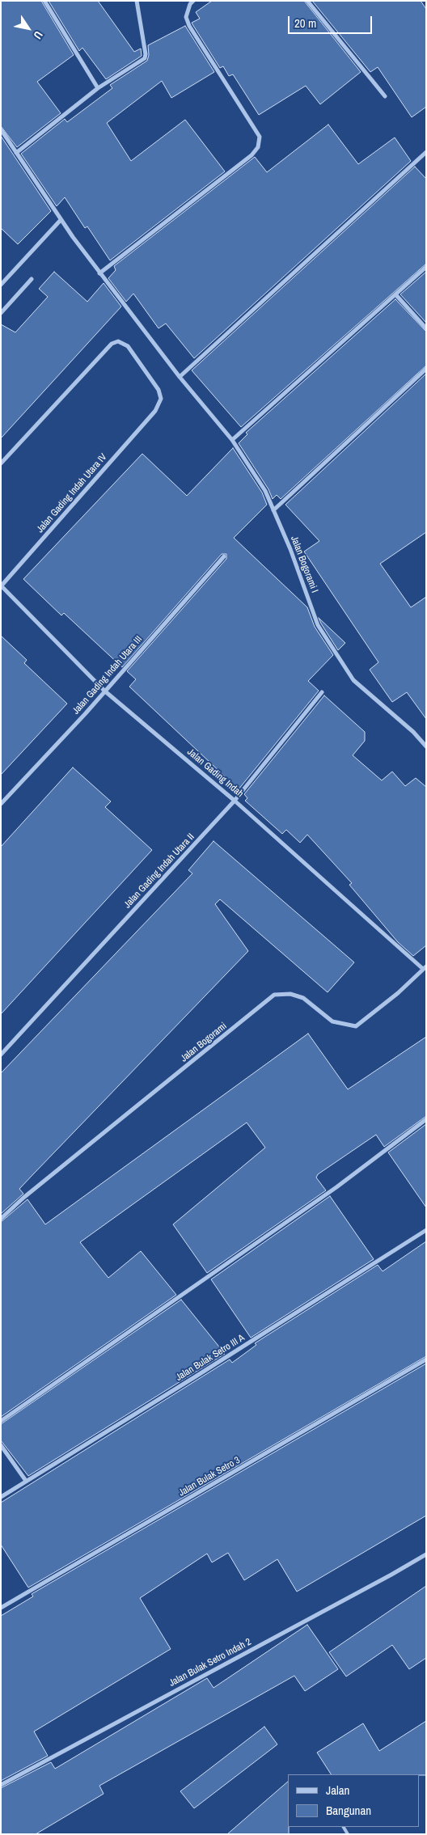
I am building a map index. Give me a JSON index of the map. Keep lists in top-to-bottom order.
{
  "streets": {
    "street": [
      "Jalan Gading Indah Utara IV",
      "Jalan Bogorami I",
      "Jalan Gading Indah Utara III",
      "Jalan Gading Indah",
      "Jalan Gading Indah Utara II",
      "Jalan Bogorami",
      "Jalan Bulak Setro III A",
      "Jalan Bulak Setro 3",
      "Jalan Bulak Setro Indah 2"
    ]
  },
  "crossings": [
    ["Jalan Gading Indah Utara IV", "Jalan Gading Indah"],
    ["Jalan Gading Indah Utara III", "Jalan Gading Indah"],
    ["Jalan Gading Indah", "Jalan Gading Indah Utara II"],
    ["Jalan Gading Indah", "Jalan Bogorami"]
  ],
  "legend": ["Jalan", "Bangunan"],
  "scale_bar": "20 m",
  "north": "bottom right"
}
